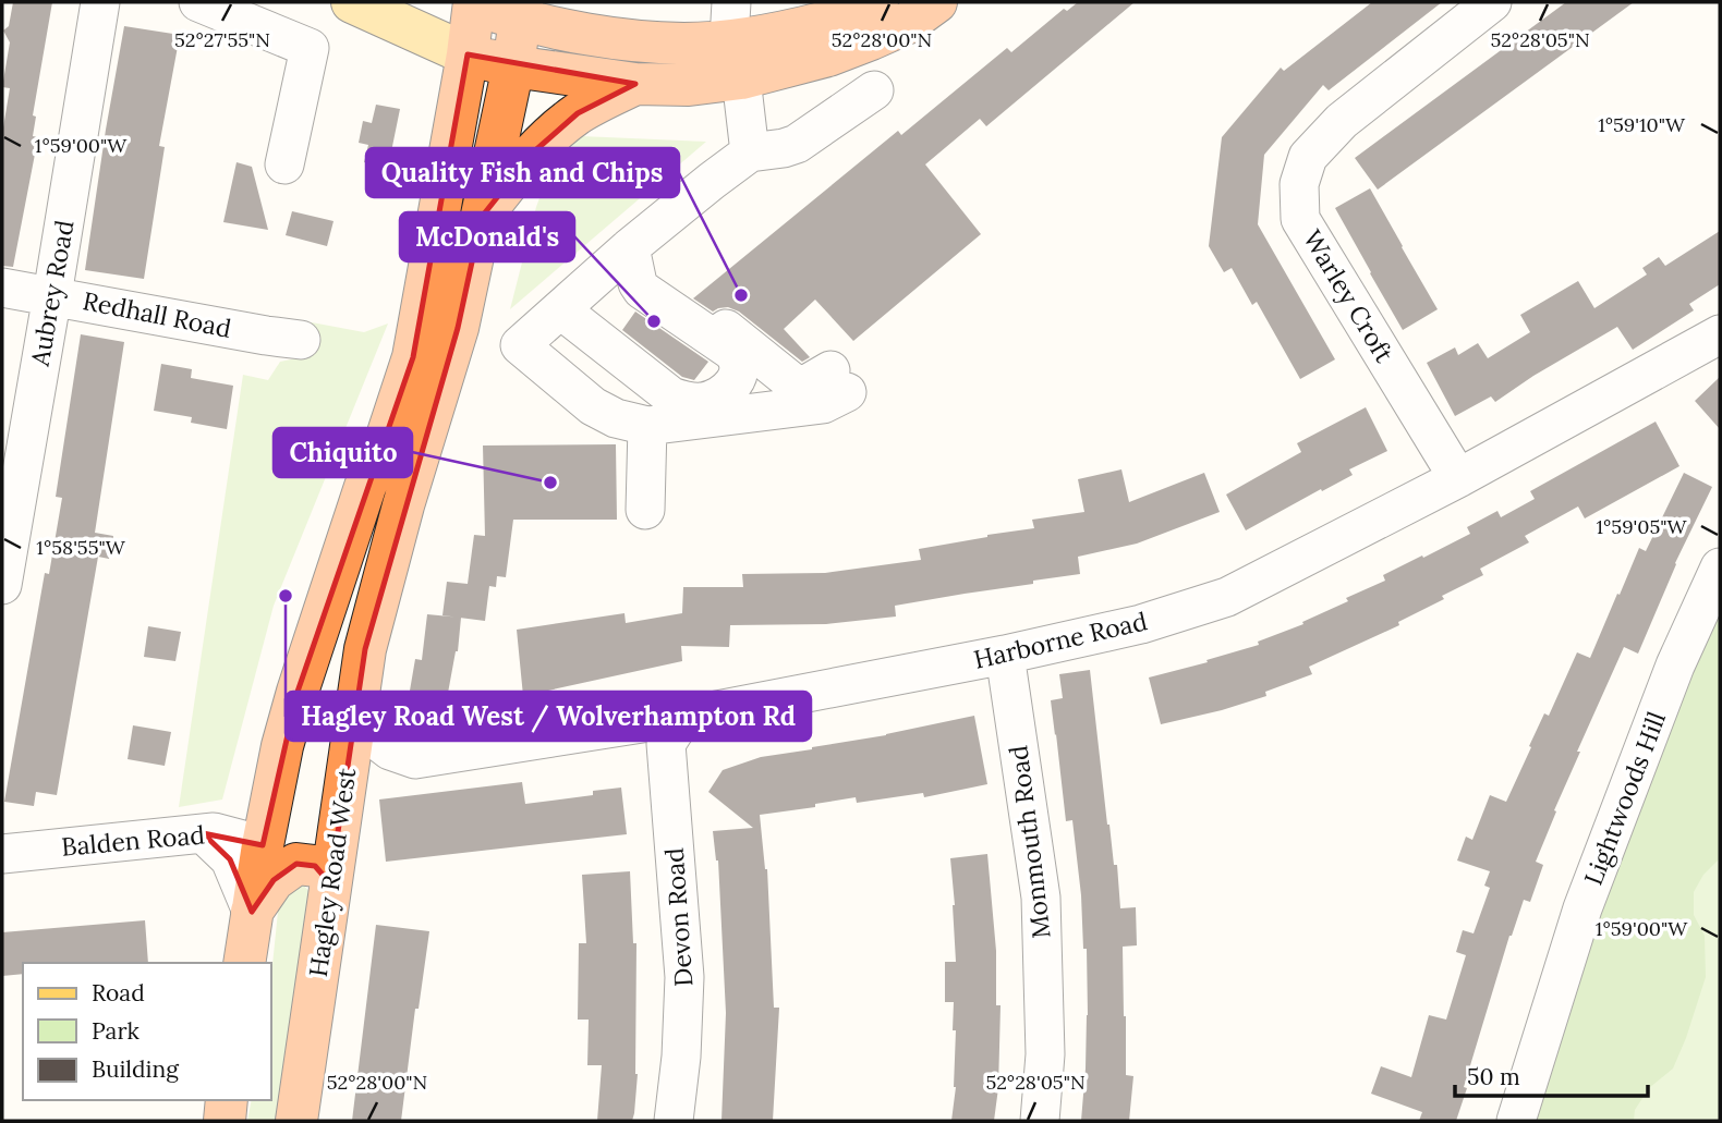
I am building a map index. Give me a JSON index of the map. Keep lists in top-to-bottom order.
{
  "streets": {
    "highway": ["Hagley Road West"],
    "street": [
      "Aubrey Road",
      "Warley Croft",
      "Redhall Road",
      "Harborne Road",
      "Lightwoods Hill",
      "Balden Road",
      "Monmouth Road",
      "Devon Road"
    ]
  },
  "crossings": [
    ["Aubrey Road", "Redhall Road"],
    ["Warley Croft", "Harborne Road"],
    ["Harborne Road", "Monmouth Road"],
    ["Harborne Road", "Hagley Road West"],
    ["Harborne Road", "Devon Road"]
  ],
  "places": [
    "Quality Fish and Chips",
    "McDonald's",
    "Chiquito",
    "Hagley Road West / Wolverhampton Rd"
  ],
  "legend": ["Road", "Park", "Building"],
  "scale_bar": "50 m",
  "coordinates": [
    "52°27'55\"N",
    "52°28'00\"N",
    "52°28'05\"N",
    "1°59'10\"W",
    "1°59'00\"W",
    "1°59'05\"W",
    "1°58'55\"W"
  ]
}
